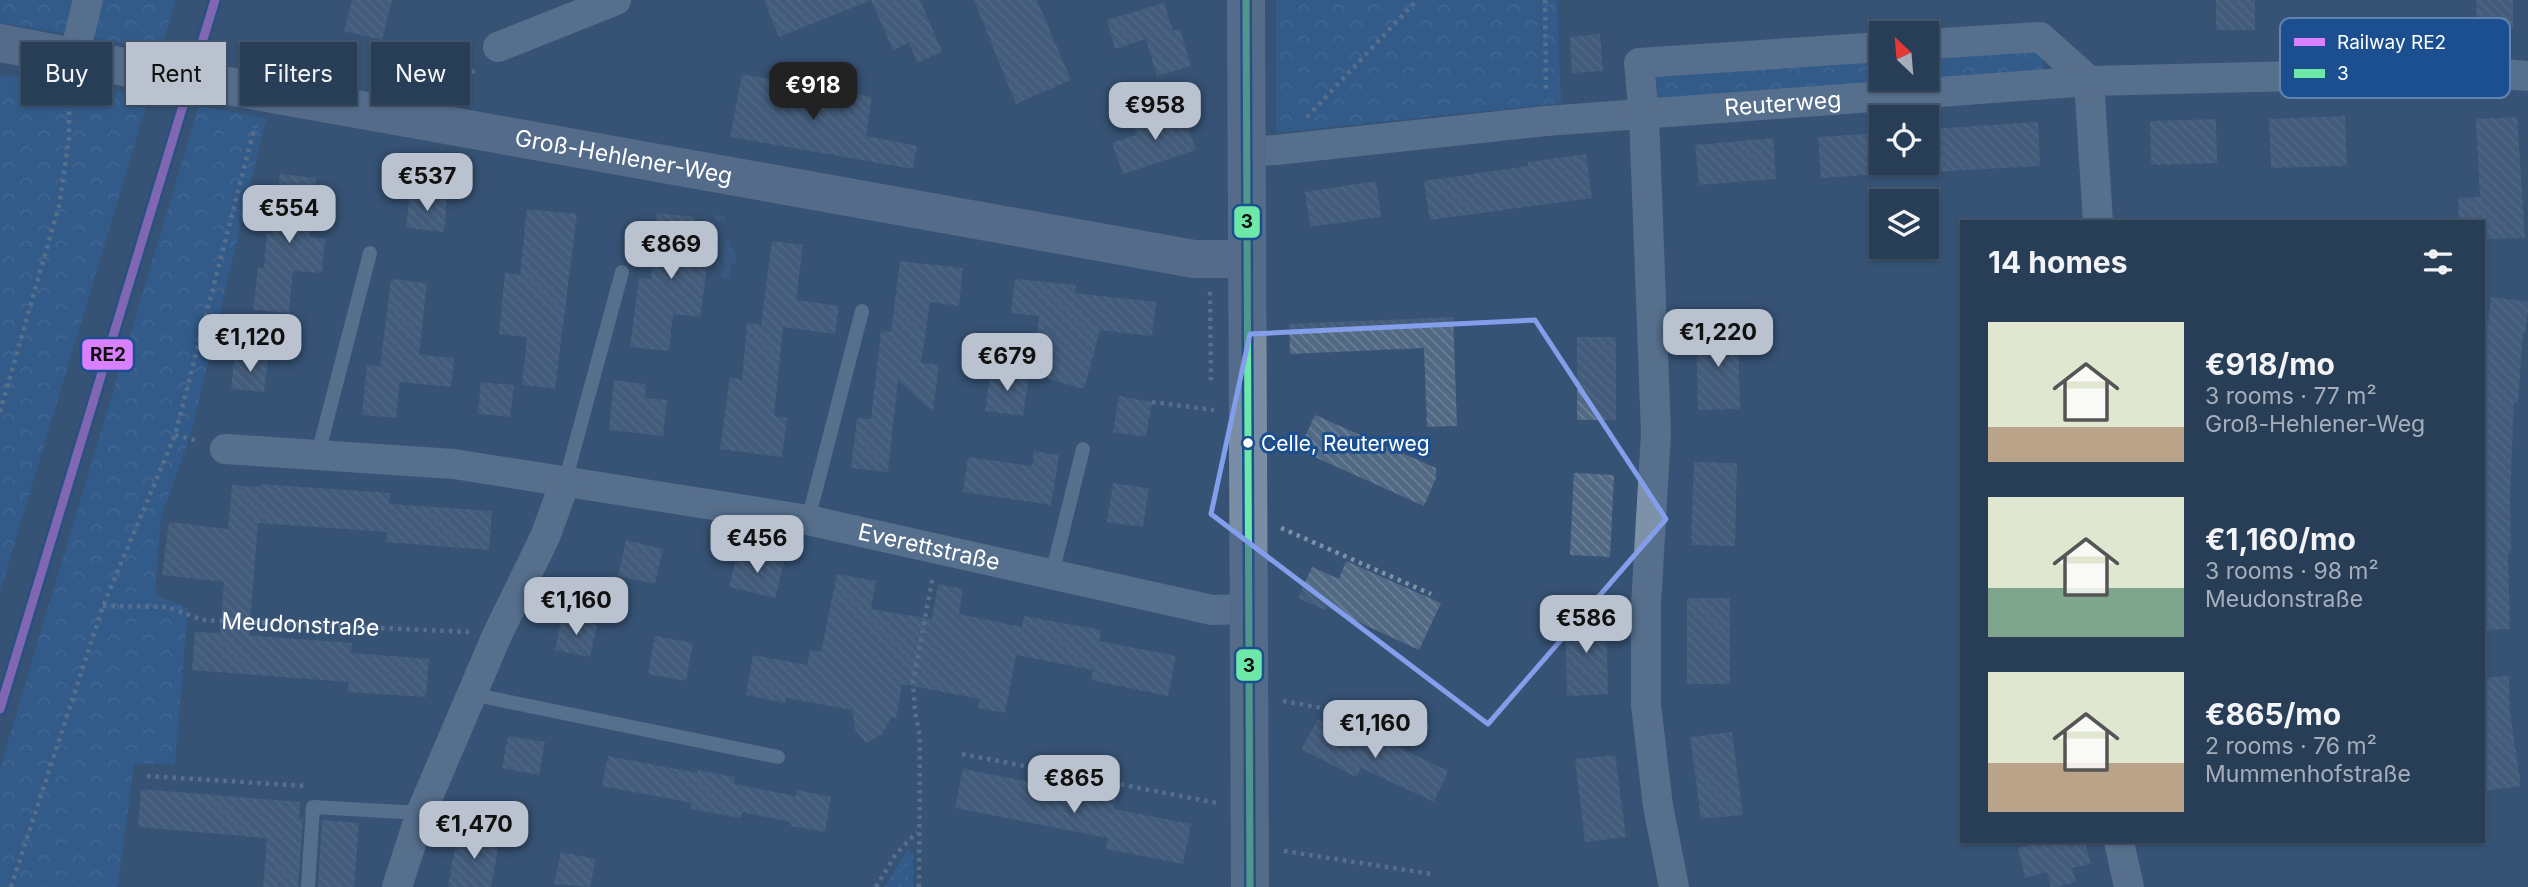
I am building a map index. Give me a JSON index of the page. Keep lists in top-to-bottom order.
{
  "streets": {
    "street": ["Reuterweg", "Groß-Hehlener-Weg", "Everettstraße"],
    "path": ["Meudonstraße"]
  },
  "places": ["Celle, Reuterweg"],
  "lines": ["rail line RE2", "transit line 3"],
  "legend": ["Railway RE2", "3"],
  "north": "top left",
  "page": {
    "chip": [
      "Buy",
      "Rent",
      "Filters",
      "New"
    ],
    "price": [
      "€918",
      "€958",
      "€537",
      "€554",
      "€869",
      "€1,220",
      "€1,120",
      "€679",
      "€456",
      "€1,160",
      "€586",
      "€1,160",
      "€865",
      "€1,470"
    ],
    "heading": "14 homes",
    "list": [
      {
        "name": "€918/mo",
        "note": "3 rooms · 77 m² · Groß-Hehlener-Weg"
      },
      {
        "name": "€1,160/mo",
        "note": "3 rooms · 98 m² · Meudonstraße"
      },
      {
        "name": "€865/mo",
        "note": "2 rooms · 76 m² · Mummenhofstraße"
      }
    ]
  }
}
